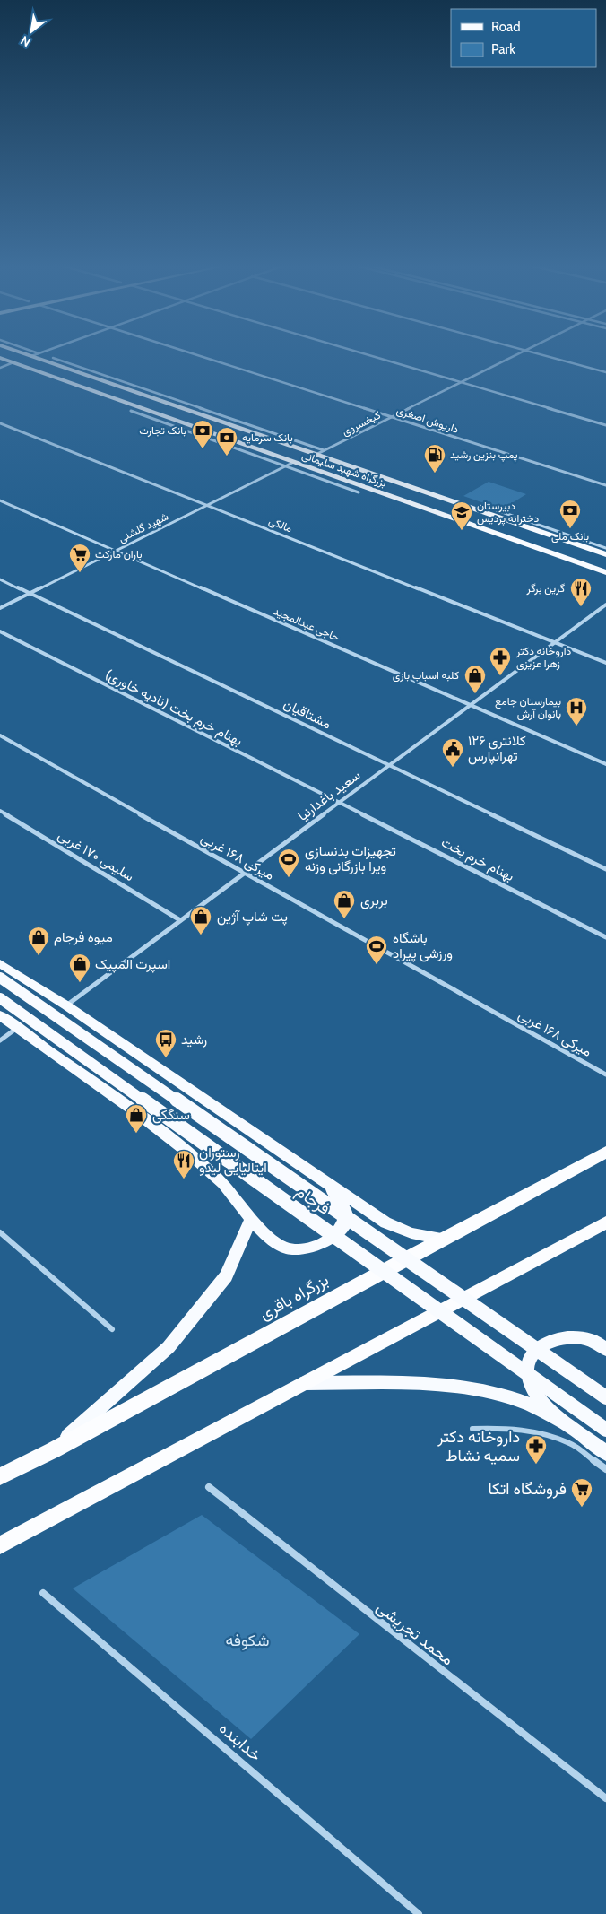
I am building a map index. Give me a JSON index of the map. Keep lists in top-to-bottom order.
{
  "streets": {
    "highway": ["بزرگراه باقری"],
    "main road": ["بزرگراه شهید سلیمانی", "فرجام"],
    "street": [
      "داریوش اصغری",
      "کیخسروی",
      "مالکی",
      "شهید گلشنی",
      "حاجی عبدالمجید",
      "بهنام خرم بخت (نادیه خاوری)",
      "مشتاقیان",
      "سعید باغدارنیا",
      "سلیمی ۱۷۰ غربی",
      "میرکی ۱۶۸ غربی",
      "بهنام خرم بخت",
      "محمد تجریشی",
      "خدابنده"
    ]
  },
  "crossings": [
    ["داریوش اصغری", "کیخسروی"],
    ["کیخسروی", "بزرگراه شهید سلیمانی"],
    ["بزرگراه شهید سلیمانی", "شهید گلشنی"],
    ["مالکی", "شهید گلشنی"],
    ["مالکی", "سعید باغدارنیا"],
    ["شهید گلشنی", "حاجی عبدالمجید"],
    ["شهید گلشنی", "مشتاقیان"],
    ["حاجی عبدالمجید", "سعید باغدارنیا"],
    ["بهنام خرم بخت (نادیه خاوری)", "سعید باغدارنیا"],
    ["بهنام خرم بخت (نادیه خاوری)", "بهنام خرم بخت"],
    ["مشتاقیان", "سعید باغدارنیا"],
    ["سعید باغدارنیا", "سلیمی ۱۷۰ غربی"],
    ["سعید باغدارنیا", "میرکی ۱۶۸ غربی"],
    ["سعید باغدارنیا", "بهنام خرم بخت"]
  ],
  "parks": ["شکوفه"],
  "places": {
    "bank": ["بانک تجارت", "بانک سرمایه", "بانک ملی"],
    "fuel station": ["پمپ بنزین رشید"],
    "school or university": ["دبیرستان دخترانه پردیس"],
    "supermarket": ["باران مارکت", "فروشگاه اتکا"],
    "restaurant": ["گرین برگر", "رستوران ایتالیایی لیدو"],
    "pharmacy": ["داروخانه دکتر زهرا عزیزی", "داروخانه دکتر سمیه نشاط"],
    "shop": [
      "کلبه اسباب بازی",
      "بربری",
      "پت شاپ آژین",
      "میوه فرجام",
      "اسپرت المپیک",
      "سنگکی"
    ],
    "hospital": ["بیمارستان جامع بانوان آرش"],
    "public building": ["کلانتری ۱۲۶ تهرانپارس"],
    "sports": ["تجهیزات بدنسازی ویرا بازرگانی وزنه", "باشگاه ورزشی پیراد"],
    "bus stop": ["رشید"]
  },
  "legend": ["Road", "Park"],
  "north": "bottom left"
}
